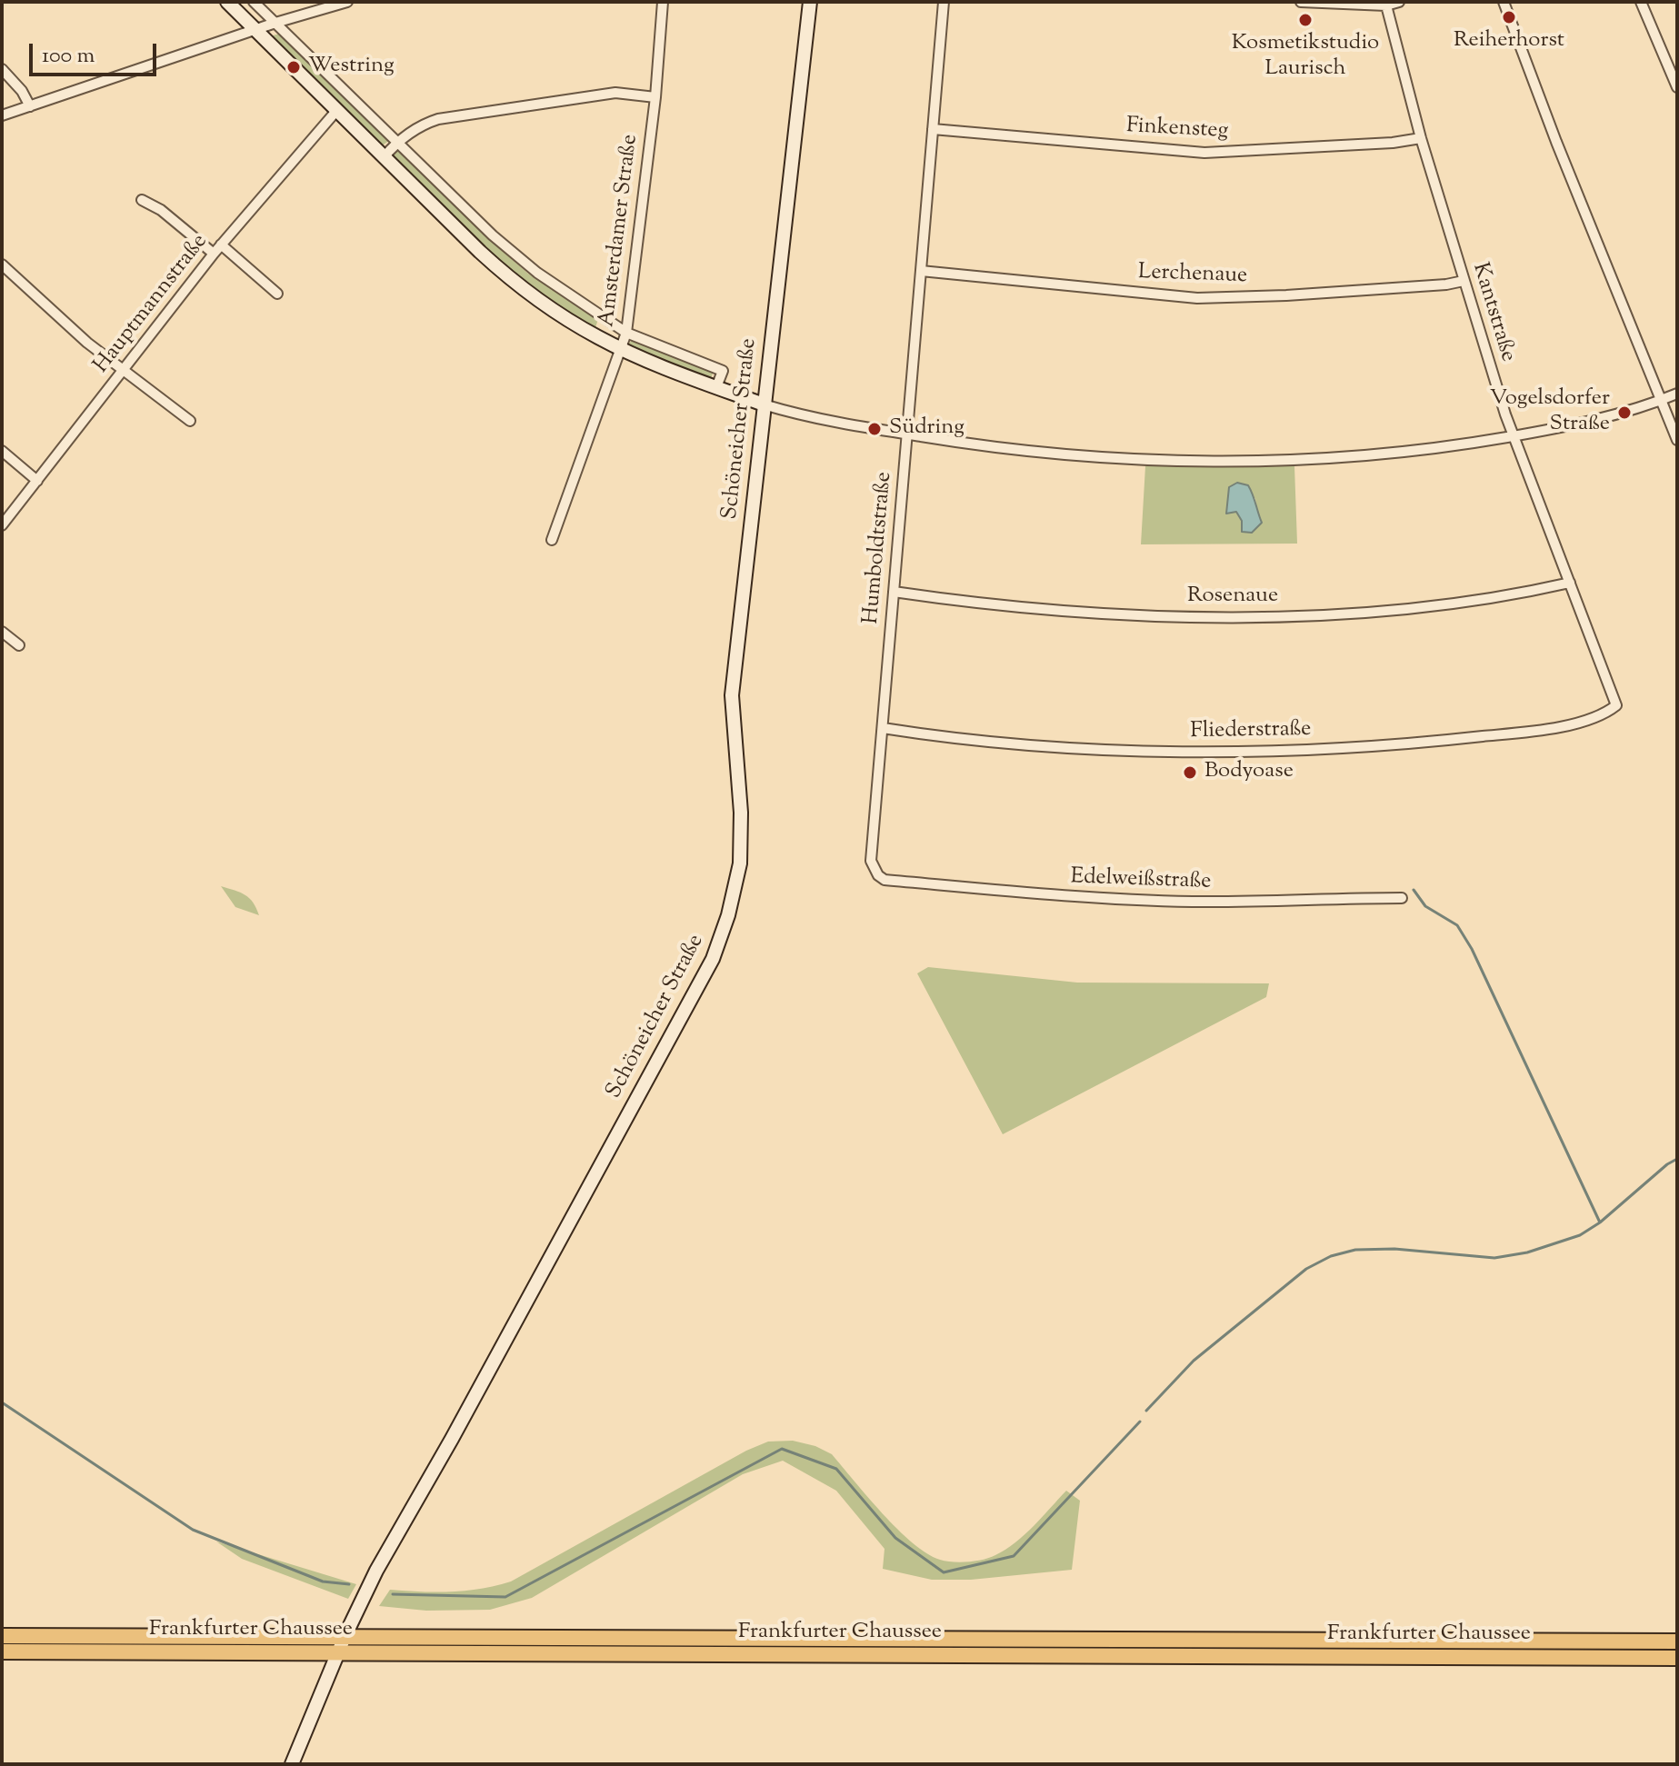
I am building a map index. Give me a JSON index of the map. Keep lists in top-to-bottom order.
{
  "streets": {
    "main road": ["Schöneicher Straße", "Frankfurter Chaussee"],
    "street": [
      "Finkensteg",
      "Amsterdamer Straße",
      "Lerchenaue",
      "Hauptmannstraße",
      "Kantstraße",
      "Humboldtstraße",
      "Rosenaue",
      "Fliederstraße",
      "Edelweißstraße"
    ]
  },
  "crossings": [
    ["Finkensteg", "Kantstraße"],
    ["Finkensteg", "Humboldtstraße"],
    ["Lerchenaue", "Kantstraße"],
    ["Lerchenaue", "Humboldtstraße"],
    ["Kantstraße", "Rosenaue"],
    ["Kantstraße", "Fliederstraße"],
    ["Schöneicher Straße", "Frankfurter Chaussee"],
    ["Humboldtstraße", "Rosenaue"],
    ["Humboldtstraße", "Fliederstraße"],
    ["Humboldtstraße", "Edelweißstraße"]
  ],
  "places": [
    "Reiherhorst",
    "Kosmetikstudio Laurisch",
    "Westring",
    "Vogelsdorfer Straße",
    "Südring",
    "Bodyoase"
  ],
  "scale_bar": "100 m"
}
